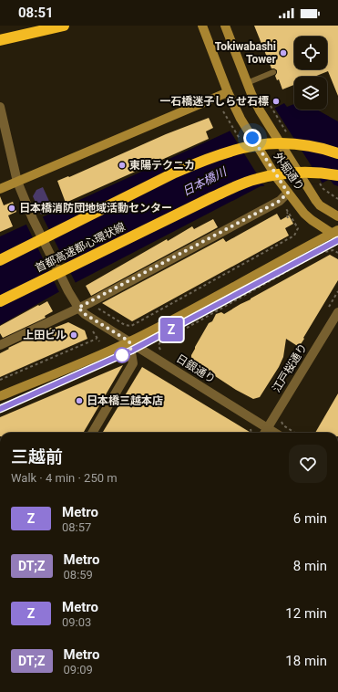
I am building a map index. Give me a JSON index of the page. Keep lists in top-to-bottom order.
{
  "streets": {
    "highway": ["首都高速都心環状線"],
    "street": ["外堀通り", "江戸桜通り", "日銀通り"]
  },
  "crossings": [
    ["江戸桜通り", "日銀通り"]
  ],
  "water": ["日本橋川"],
  "places": [
    "Tokiwabashi Tower",
    "一石橋迷子しらせ石標",
    "東陽テクニカ",
    "日本橋消防団地域活動センター",
    "上田ビル",
    "日本橋三越本店"
  ],
  "lines": ["metro line Z"],
  "page": {
    "status": "08:51",
    "on_map": "Z",
    "heading": ["三越前", "Walk · 4 min · 250 m"],
    "list": [
      {
        "mark": "Z",
        "name": "Metro",
        "note": "08:57",
        "value": "6 min"
      },
      {
        "mark": "DT;Z",
        "name": "Metro",
        "note": "08:59",
        "value": "8 min"
      },
      {
        "mark": "Z",
        "name": "Metro",
        "note": "09:03",
        "value": "12 min"
      },
      {
        "mark": "DT;Z",
        "name": "Metro",
        "note": "09:09",
        "value": "18 min"
      }
    ]
  }
}
